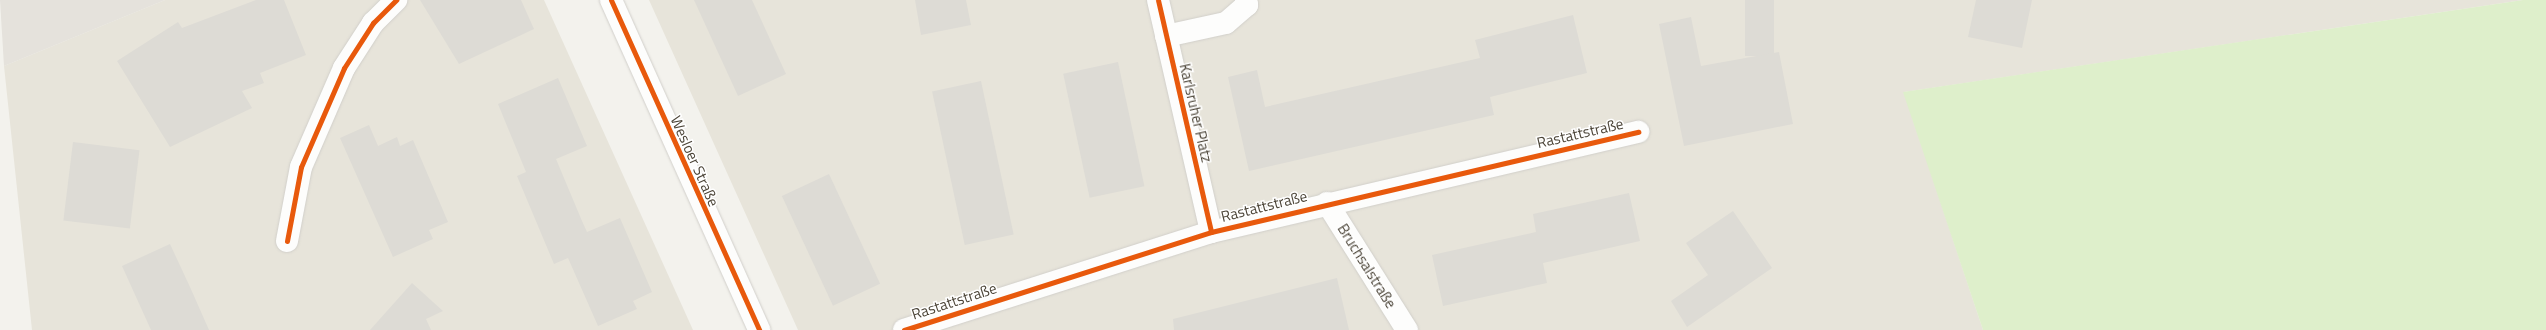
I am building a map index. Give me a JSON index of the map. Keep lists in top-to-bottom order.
{
  "streets": {
    "street": [
      "Karlsruher Platz",
      "Rastattstraße",
      "Wesloer Straße",
      "Bruchsalstraße"
    ]
  },
  "crossings": [
    ["Karlsruher Platz", "Rastattstraße"],
    ["Rastattstraße", "Bruchsalstraße"]
  ]
}
